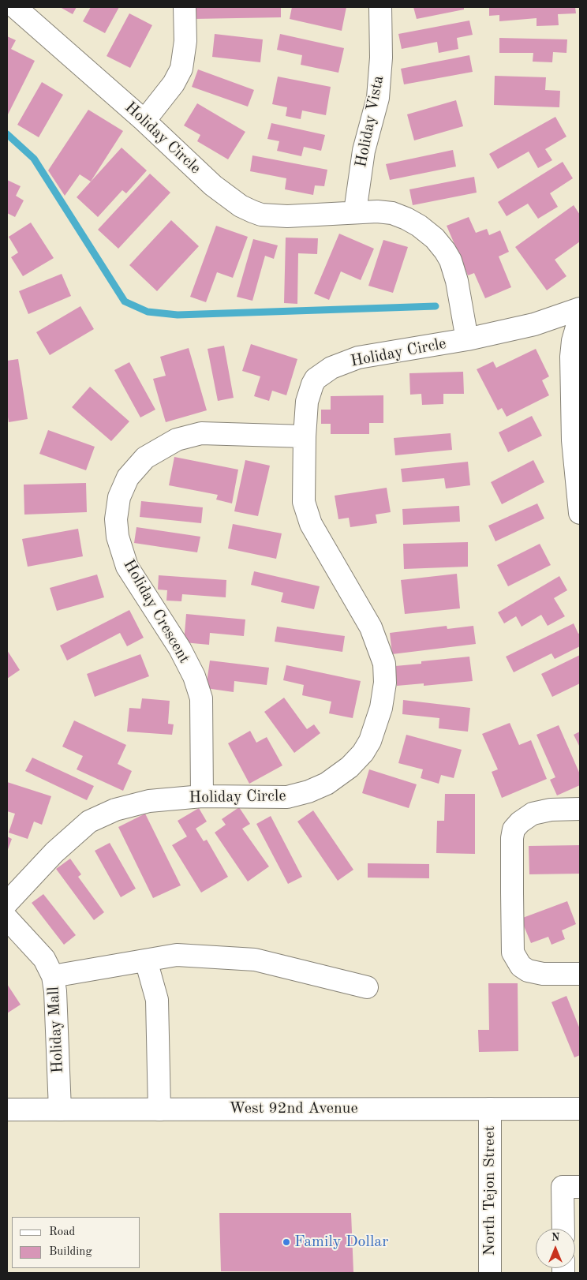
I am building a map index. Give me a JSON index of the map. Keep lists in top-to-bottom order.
{
  "streets": {
    "street": [
      "Holiday Vista",
      "Holiday Circle",
      "Holiday Crescent",
      "Holiday Mall",
      "West 92nd Avenue",
      "North Tejon Street"
    ]
  },
  "crossings": [
    ["Holiday Vista", "Holiday Circle"],
    ["Holiday Circle", "Holiday Crescent"],
    ["Holiday Mall", "West 92nd Avenue"],
    ["West 92nd Avenue", "North Tejon Street"]
  ],
  "places": ["Family Dollar"],
  "legend": ["Road", "Building"],
  "north": "top"
}
